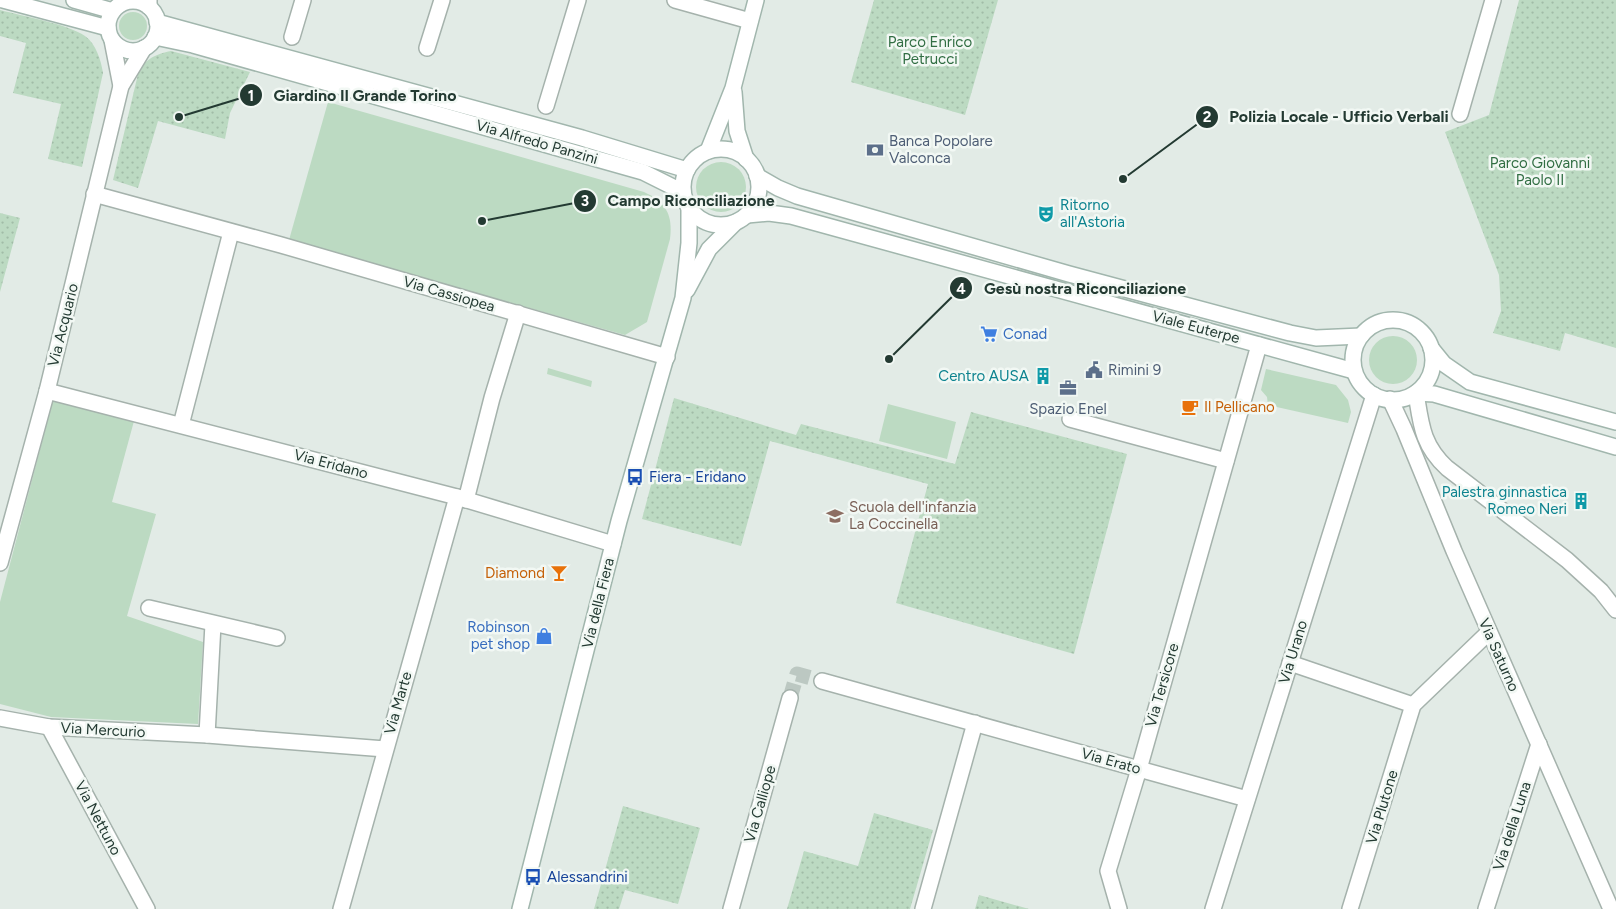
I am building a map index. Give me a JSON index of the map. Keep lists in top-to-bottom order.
{
  "streets": {
    "street": [
      "Via Alfredo Panzini",
      "Via Cassiopea",
      "Via Acquario",
      "Viale Euterpe",
      "Via Eridano",
      "Via della Fiera",
      "Via Urano",
      "Via Saturno",
      "Via Tersicore",
      "Via Marte",
      "Via Mercurio",
      "Via Erato",
      "Via Calliope",
      "Via Plutone",
      "Via Nettuno",
      "Via della Luna"
    ]
  },
  "crossings": [
    ["Via Alfredo Panzini", "Via Acquario"],
    ["Via Alfredo Panzini", "Viale Euterpe"],
    ["Via Alfredo Panzini", "Via della Fiera"],
    ["Via Cassiopea", "Via Acquario"],
    ["Via Cassiopea", "Via della Fiera"],
    ["Via Cassiopea", "Via Marte"],
    ["Via Acquario", "Via Eridano"],
    ["Viale Euterpe", "Via della Fiera"],
    ["Viale Euterpe", "Via Urano"],
    ["Viale Euterpe", "Via Saturno"],
    ["Viale Euterpe", "Via Tersicore"],
    ["Via Eridano", "Via della Fiera"],
    ["Via Eridano", "Via Marte"],
    ["Via Urano", "Via Saturno"],
    ["Via Urano", "Via Erato"],
    ["Via Saturno", "Via Plutone"],
    ["Via Saturno", "Via della Luna"],
    ["Via Tersicore", "Via Erato"],
    ["Via Marte", "Via Mercurio"],
    ["Via Mercurio", "Via Nettuno"]
  ],
  "parks": ["Parco Enrico Petrucci", "Parco Giovanni Paolo II"],
  "places": {
    "other": [
      "Giardino Il Grande Torino",
      "Polizia Locale - Ufficio Verbali",
      "Campo Riconciliazione",
      "Gesù nostra Riconciliazione"
    ],
    "bank": ["Banca Popolare Valconca"],
    "theatre": ["Ritorno all'Astoria"],
    "supermarket": ["Conad"],
    "public building": ["Rimini 9"],
    "building": ["Centro AUSA", "Palestra ginnastica Romeo Neri"],
    "office": ["Spazio Enel"],
    "cafe": ["Il Pellicano"],
    "bus stop": ["Fiera - Eridano", "Alessandrini"],
    "school or university": ["Scuola dell'infanzia La Coccinella"],
    "bar": ["Diamond"],
    "shop": ["Robinson pet shop"]
  }
}
